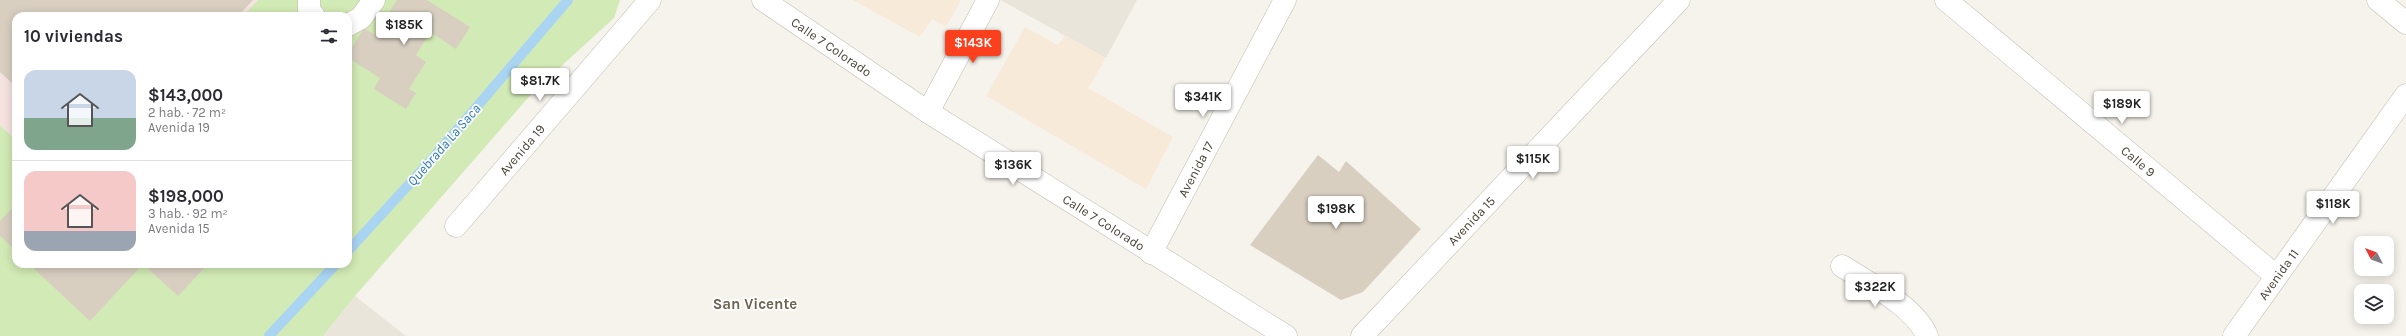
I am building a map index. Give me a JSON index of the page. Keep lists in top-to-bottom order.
{
  "streets": {
    "street": [
      "Calle 7 Colorado",
      "Avenida 19",
      "Calle 9",
      "Avenida 17",
      "Avenida 15",
      "Avenida 11"
    ]
  },
  "crossings": [
    ["Calle 7 Colorado", "Avenida 17"],
    ["Calle 9", "Avenida 11"]
  ],
  "districts": ["San Vicente"],
  "water": ["Quebrada La Saca"],
  "north": "top left",
  "page": {
    "price": [
      "$185K",
      "$143K",
      "$81.7K",
      "$341K",
      "$189K",
      "$115K",
      "$136K",
      "$118K",
      "$198K",
      "$322K"
    ],
    "heading": "10 viviendas",
    "list": [
      {
        "name": "$143,000",
        "note": "2 hab. · 72 m² · Avenida 19"
      },
      {
        "name": "$198,000",
        "note": "3 hab. · 92 m² · Avenida 15"
      }
    ]
  }
}
